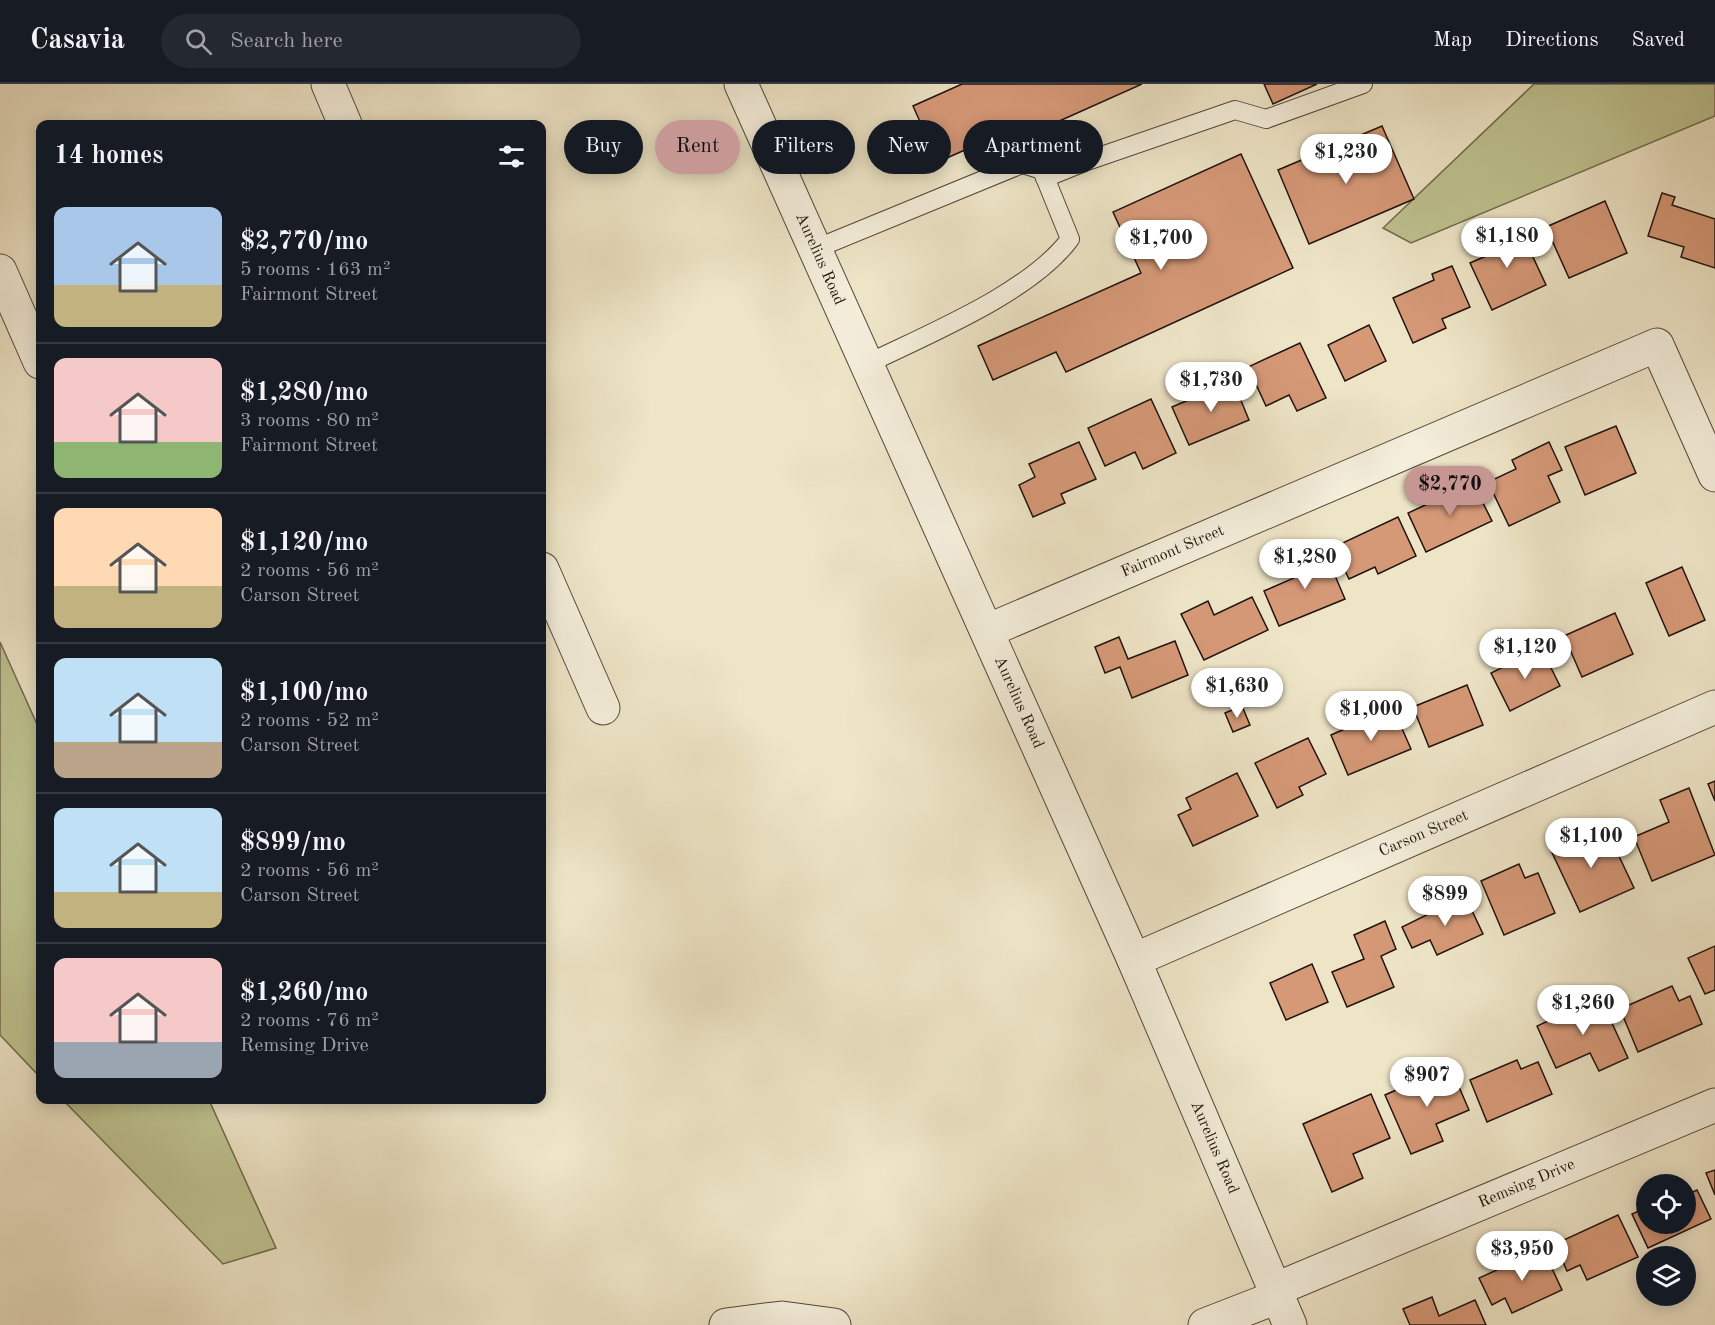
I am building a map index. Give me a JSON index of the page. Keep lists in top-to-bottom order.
{
  "streets": {
    "street": [
      "Aurelius Road",
      "Fairmont Street",
      "Carson Street",
      "Remsing Drive"
    ]
  },
  "crossings": [
    ["Aurelius Road", "Fairmont Street"],
    ["Aurelius Road", "Carson Street"],
    ["Aurelius Road", "Remsing Drive"]
  ],
  "page": {
    "header": "Casavia",
    "search": "Search here",
    "nav": ["Map", "Directions", "Saved"],
    "chip": [
      "Buy",
      "Rent",
      "Filters",
      "New",
      "Apartment"
    ],
    "heading": "14 homes",
    "price": [
      "$1,230",
      "$1,180",
      "$1,700",
      "$1,730",
      "$2,770",
      "$1,280",
      "$1,120",
      "$1,630",
      "$1,000",
      "$1,100",
      "$899",
      "$1,260",
      "$907",
      "$3,950"
    ],
    "list": [
      {
        "name": "$2,770/mo",
        "note": "5 rooms · 163 m² · Fairmont Street"
      },
      {
        "name": "$1,280/mo",
        "note": "3 rooms · 80 m² · Fairmont Street"
      },
      {
        "name": "$1,120/mo",
        "note": "2 rooms · 56 m² · Carson Street"
      },
      {
        "name": "$1,100/mo",
        "note": "2 rooms · 52 m² · Carson Street"
      },
      {
        "name": "$899/mo",
        "note": "2 rooms · 56 m² · Carson Street"
      },
      {
        "name": "$1,260/mo",
        "note": "2 rooms · 76 m² · Remsing Drive"
      }
    ]
  }
}
